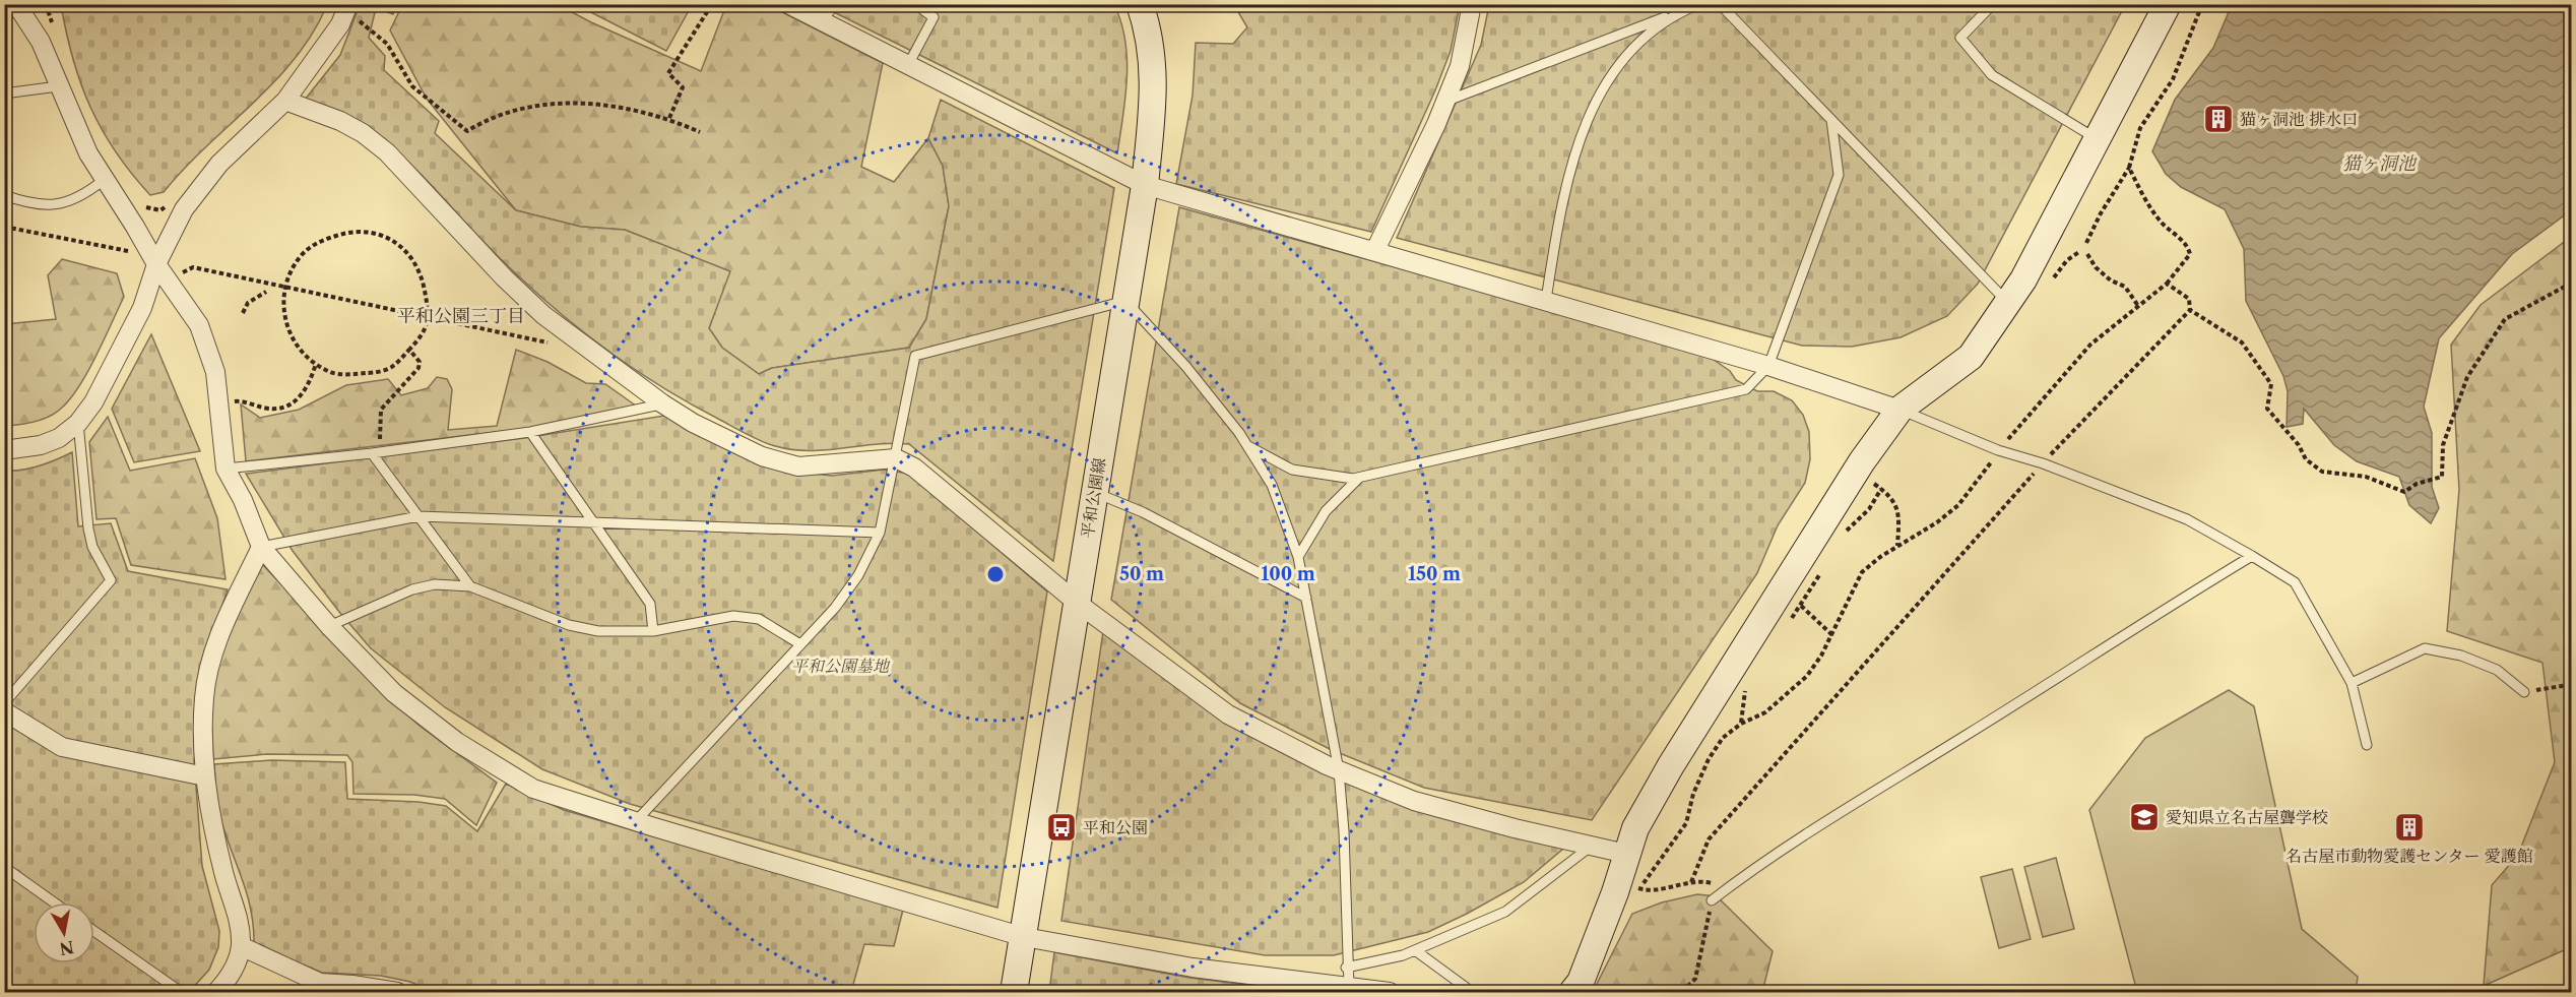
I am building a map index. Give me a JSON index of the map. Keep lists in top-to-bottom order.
{
  "streets": {
    "street": ["平和公園線"]
  },
  "districts": ["平和公園三丁目"],
  "water": ["猫ヶ洞池"],
  "parks": ["平和公園墓地"],
  "places": {
    "building": ["猫ヶ洞池 排水口", "名古屋市動物愛護センター 愛護館"],
    "school or university": ["愛知県立名古屋聾学校"],
    "bus stop": ["平和公園"]
  },
  "north": "bottom",
  "rings": ["50 m", "100 m", "150 m"]
}
